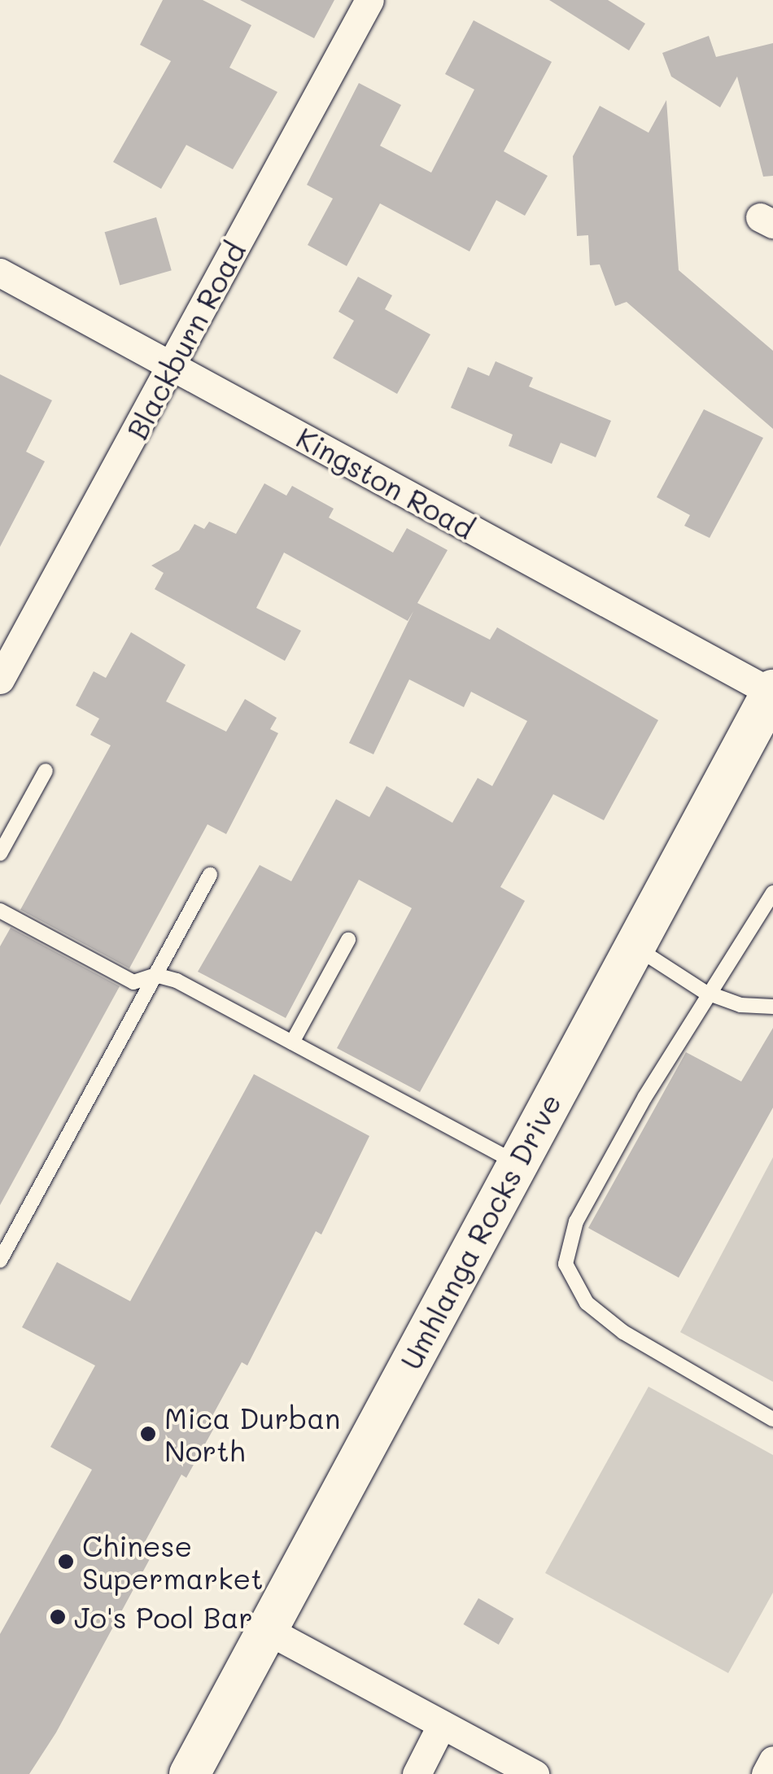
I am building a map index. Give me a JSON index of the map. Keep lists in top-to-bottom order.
{
  "streets": {
    "main road": ["Umhlanga Rocks Drive"],
    "street": ["Blackburn Road", "Kingston Road"]
  },
  "crossings": [
    ["Blackburn Road", "Kingston Road"],
    ["Kingston Road", "Umhlanga Rocks Drive"]
  ],
  "places": ["Mica Durban North", "Chinese Supermarket", "Jo's Pool Bar"]
}
